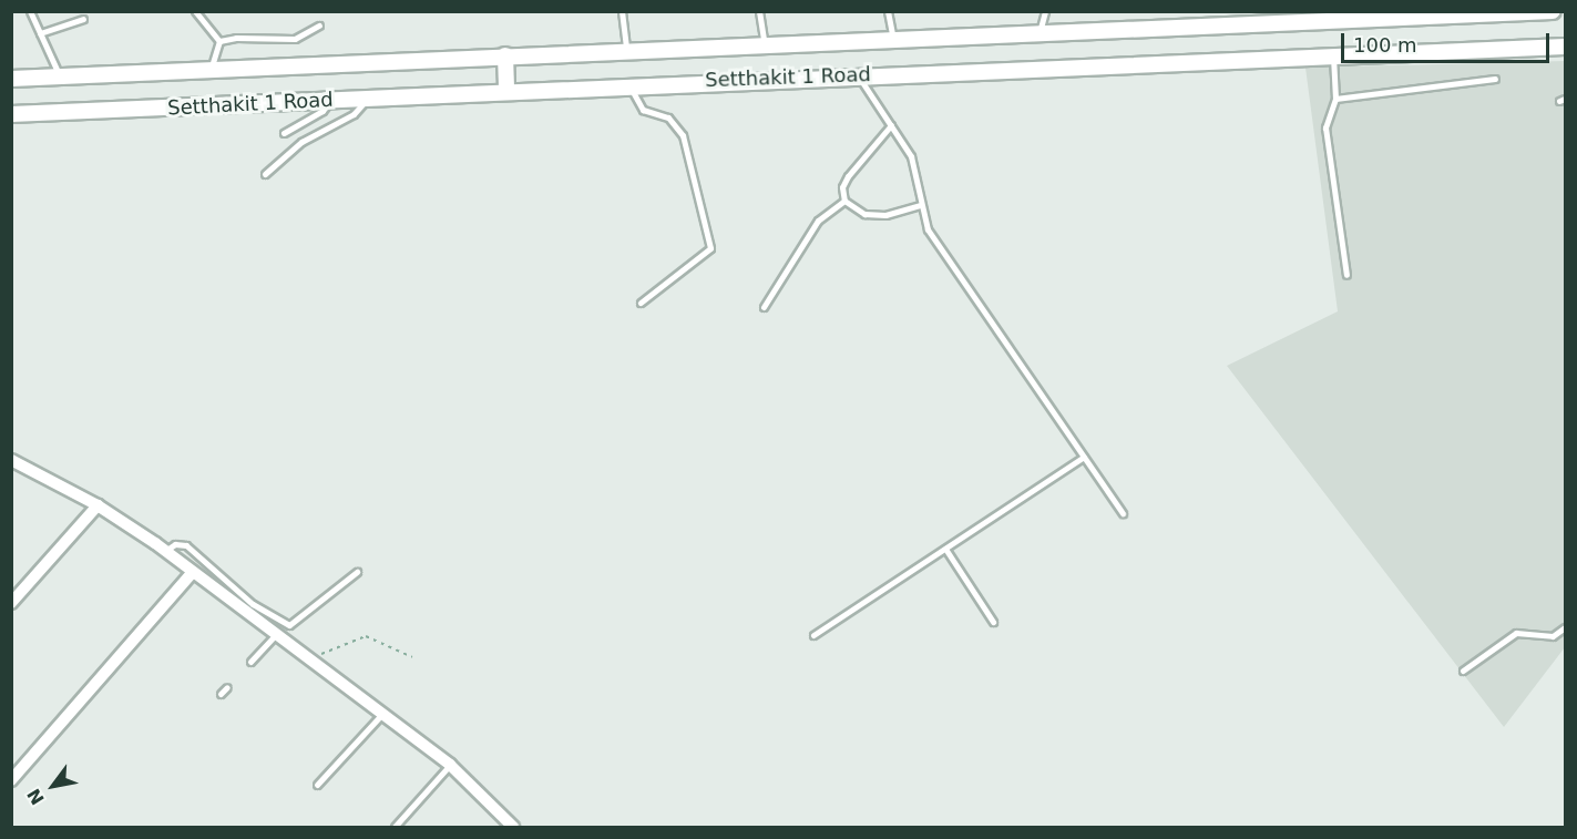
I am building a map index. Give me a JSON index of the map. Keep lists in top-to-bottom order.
{
  "streets": {
    "main road": ["Setthakit 1 Road"]
  },
  "scale_bar": "100 m",
  "north": "bottom left"
}
